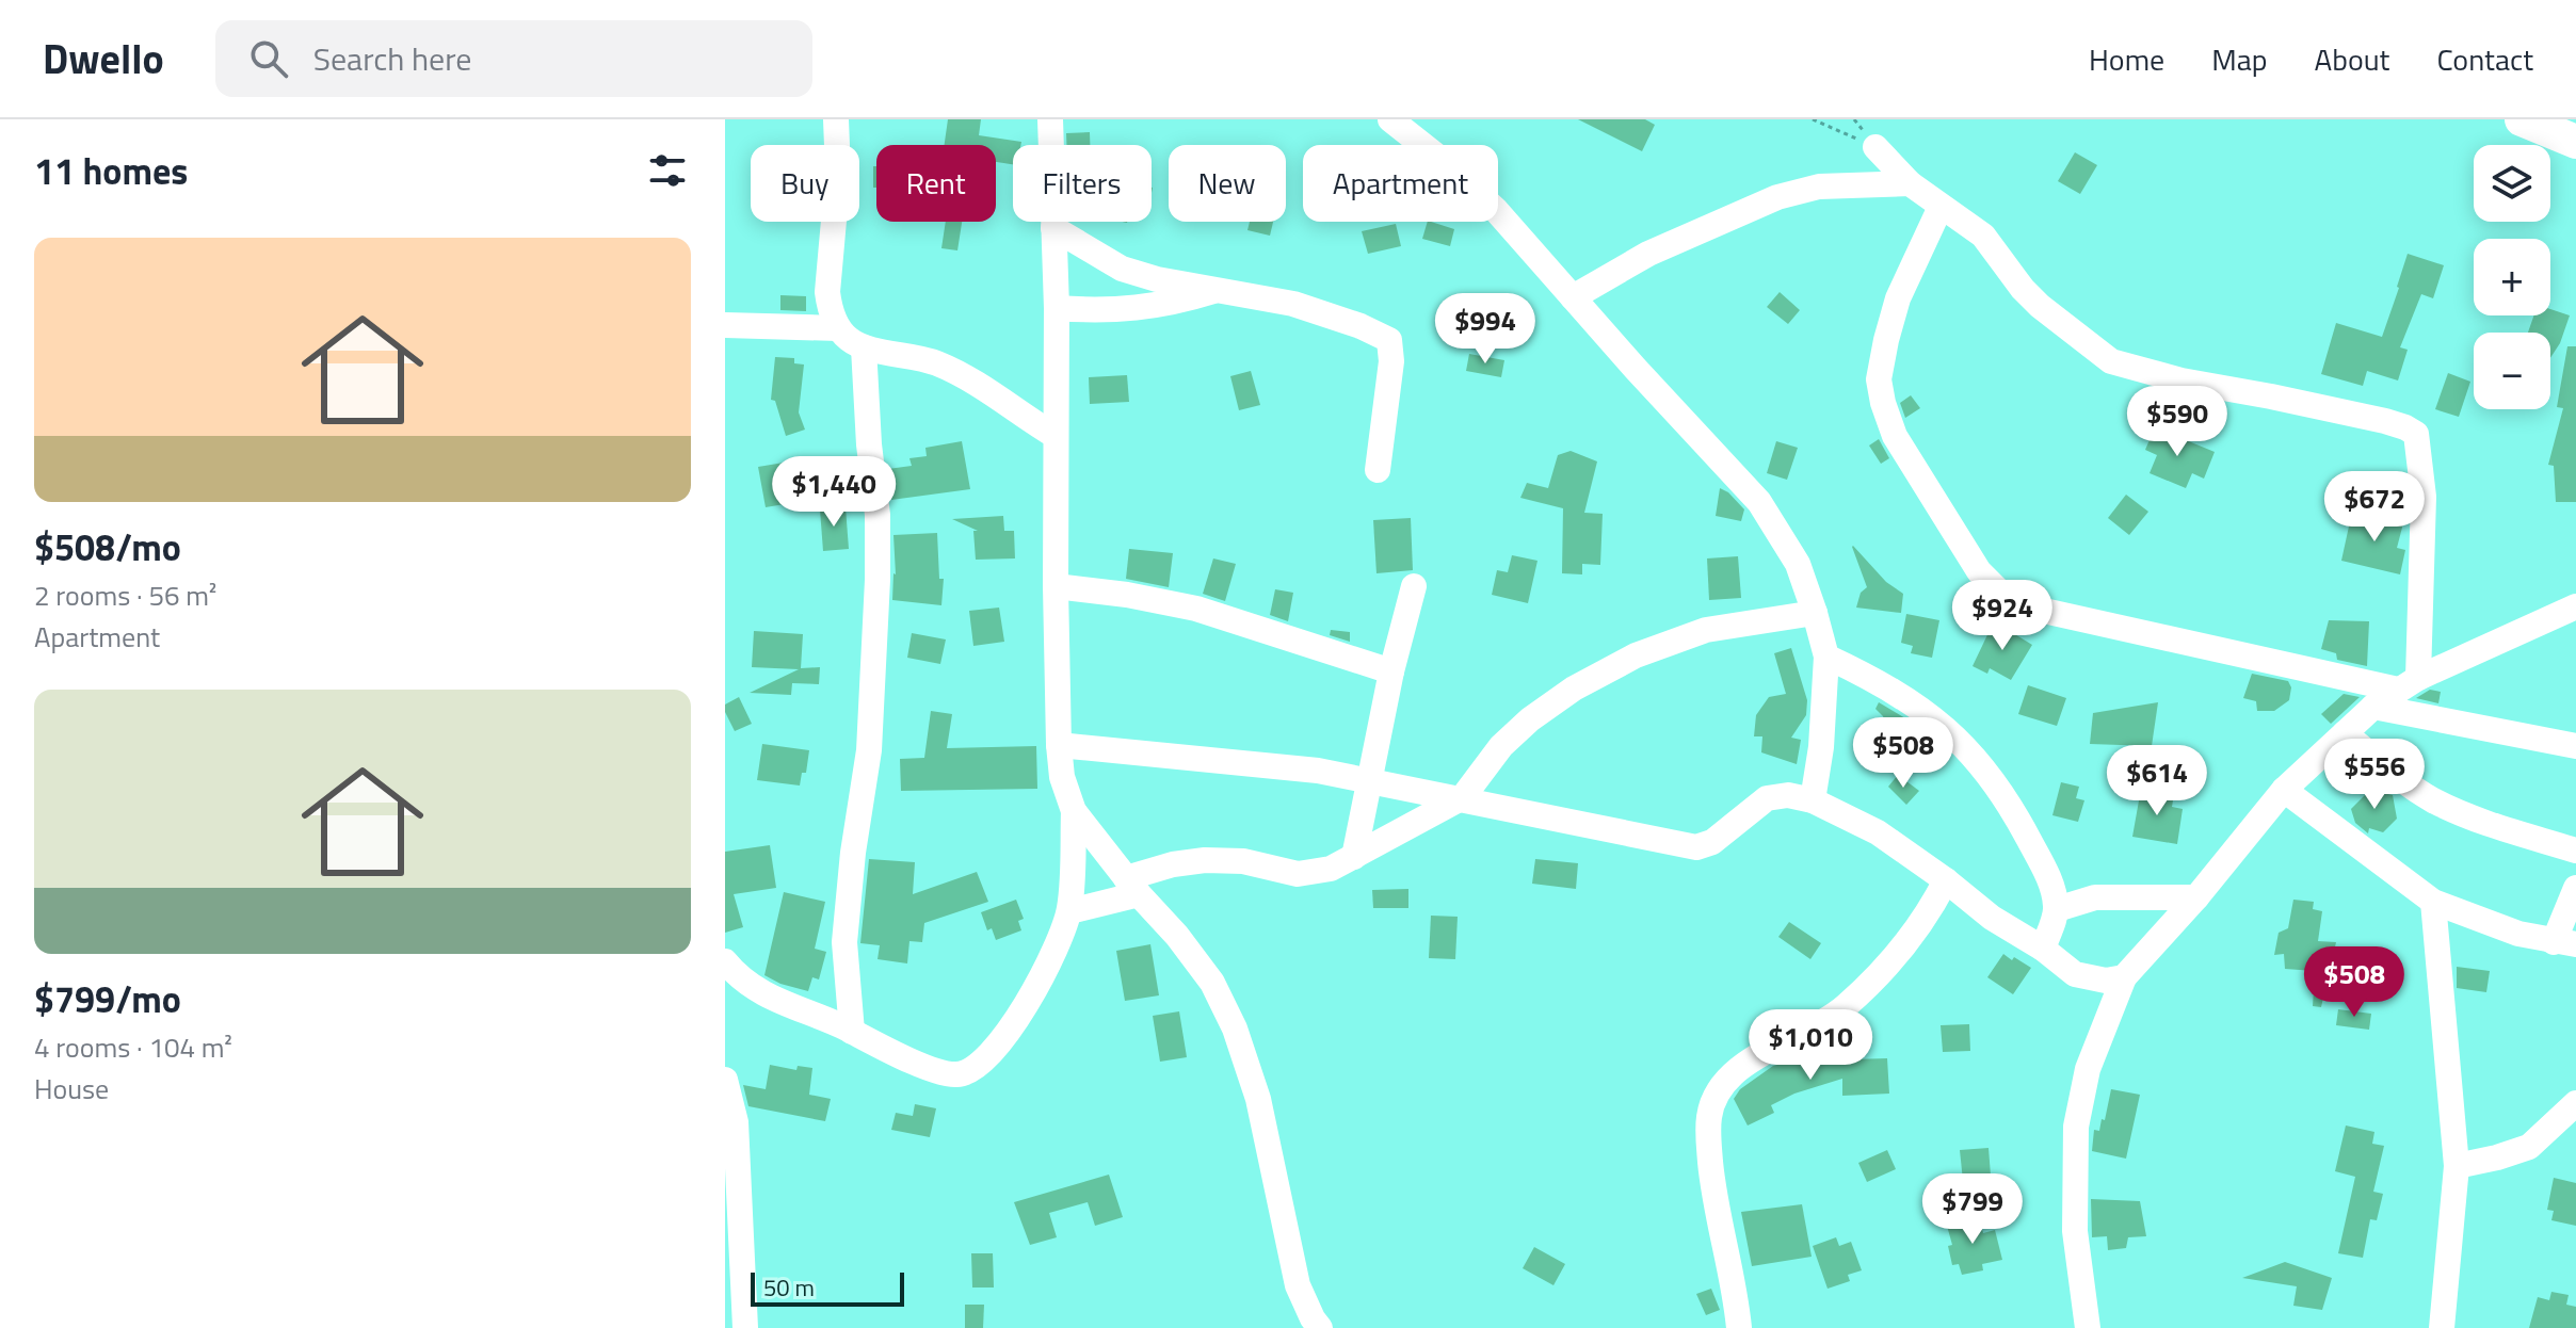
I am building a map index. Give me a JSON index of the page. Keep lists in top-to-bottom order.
{
  "scale_bar": "50 m",
  "page": {
    "header": "Dwello",
    "search": "Search here",
    "nav": [
      "Home",
      "Map",
      "About",
      "Contact"
    ],
    "heading": "11 homes",
    "map_buttons": ["+", "−"],
    "chip": [
      "Buy",
      "Rent",
      "Filters",
      "New",
      "Apartment"
    ],
    "list": [
      {
        "name": "$508/mo",
        "note": "2 rooms · 56 m² · Apartment"
      },
      {
        "name": "$799/mo",
        "note": "4 rooms · 104 m² · House"
      }
    ],
    "price": [
      "$994",
      "$590",
      "$1,440",
      "$672",
      "$924",
      "$508",
      "$556",
      "$614",
      "$508",
      "$1,010",
      "$799"
    ],
    "scale": "50 m"
  }
}
